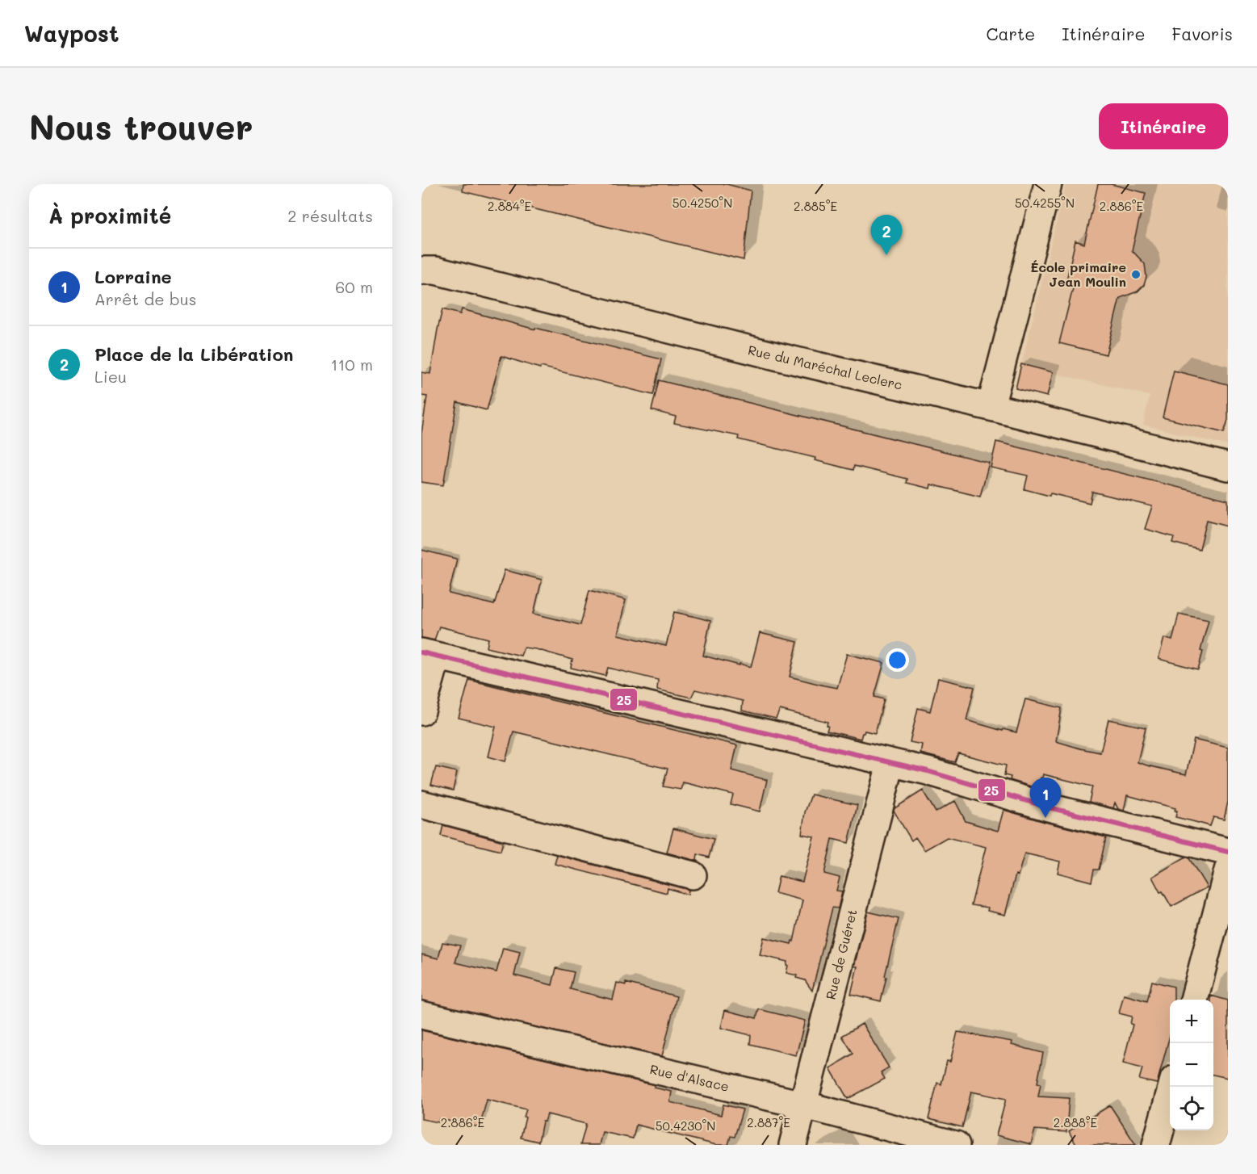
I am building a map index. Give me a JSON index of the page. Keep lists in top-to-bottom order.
{
  "streets": {
    "street": ["Rue du Maréchal Leclerc", "Rue de Guéret", "Rue d'Alsace"]
  },
  "crossings": [
    ["Rue de Guéret", "Rue d'Alsace"]
  ],
  "places": ["École primaire Jean Moulin"],
  "lines": ["transit line 25"],
  "page": {
    "header": "Waypost",
    "nav": ["Carte", "Itinéraire", "Favoris"],
    "buttons": "Itinéraire",
    "title": "Nous trouver",
    "heading": ["À proximité", "2 résultats"],
    "pins": ["2", "1"],
    "list": [
      {
        "mark": "1",
        "name": "Lorraine",
        "note": "Arrêt de bus",
        "value": "60 m"
      },
      {
        "mark": "2",
        "name": "Place de la Libération",
        "note": "Lieu",
        "value": "110 m"
      }
    ],
    "map_buttons": ["+", "−"]
  },
  "coordinates": [
    "50.4250°N",
    "50.4255°N",
    "2.884°E",
    "2.885°E",
    "2.886°E",
    "2.887°E",
    "2.888°E",
    "50.4230°N"
  ]
}
